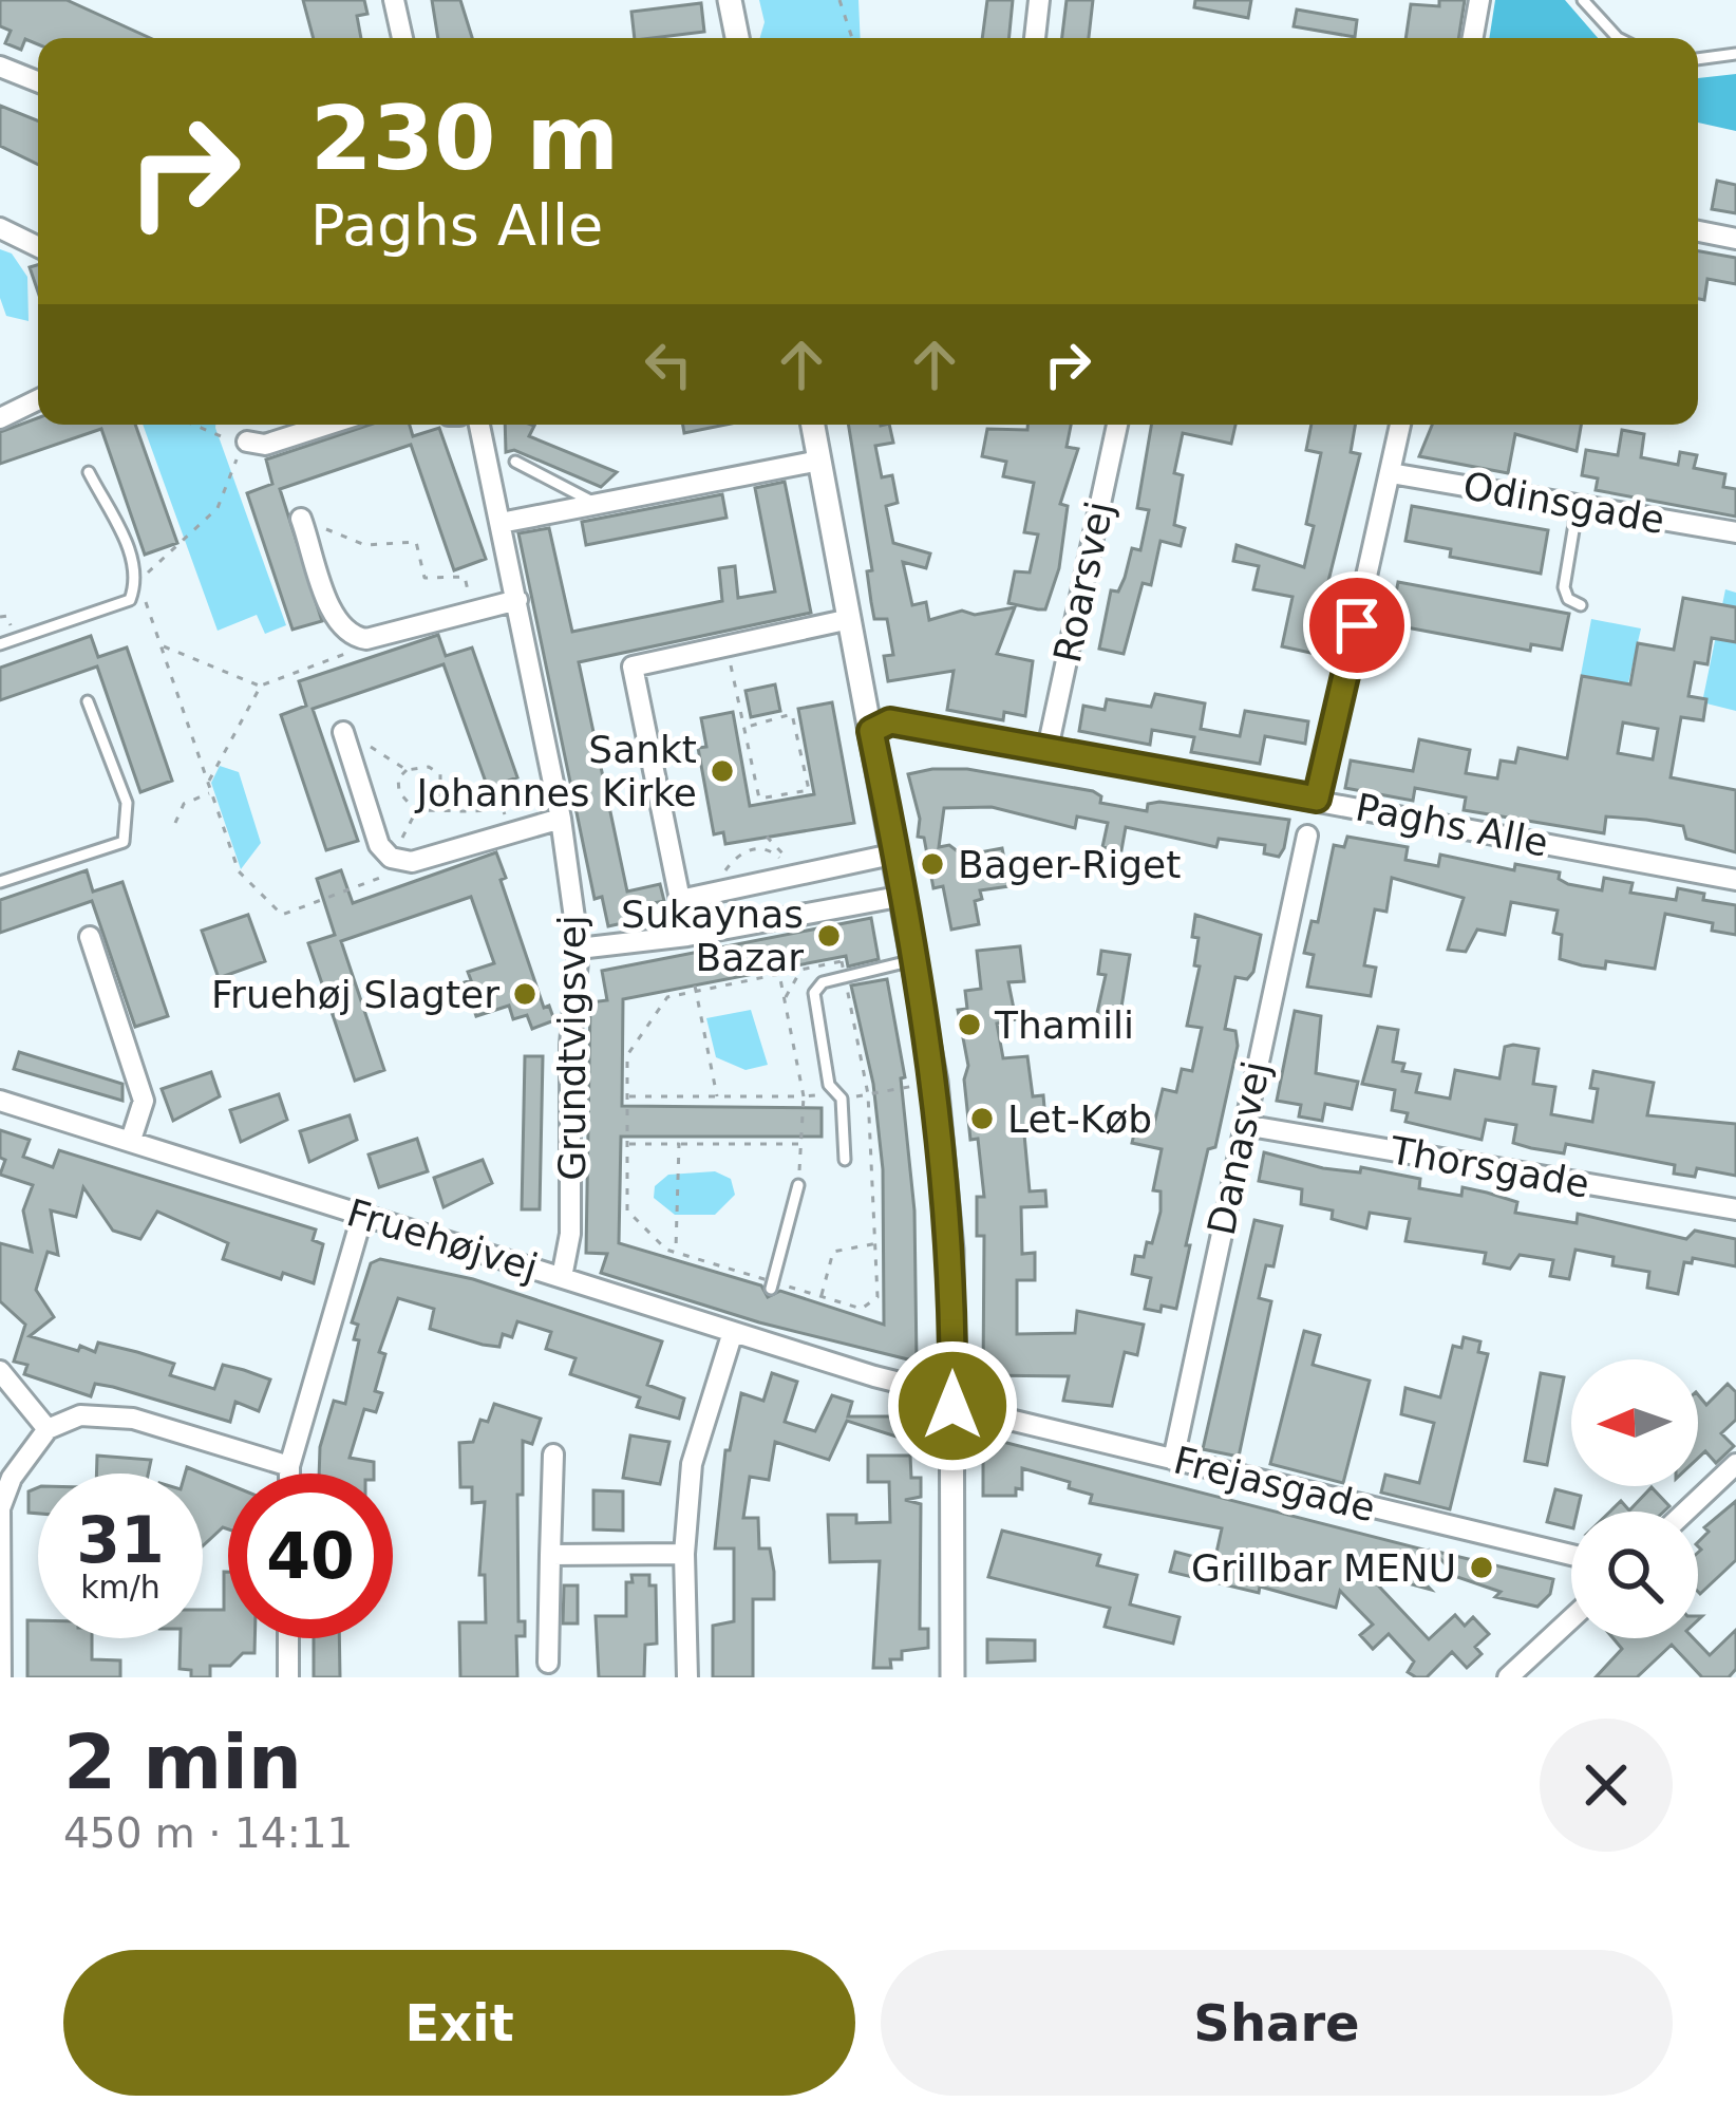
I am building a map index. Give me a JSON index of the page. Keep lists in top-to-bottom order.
{
  "streets": {
    "street": [
      "Odinsgade",
      "Roarsvej",
      "Paghs Alle",
      "Grundtvigsvej",
      "Danasvej",
      "Thorsgade",
      "Fruehøjvej",
      "Frejasgade"
    ]
  },
  "crossings": [
    ["Roarsvej", "Paghs Alle"],
    ["Grundtvigsvej", "Fruehøjvej"],
    ["Danasvej", "Thorsgade"],
    ["Danasvej", "Frejasgade"],
    ["Fruehøjvej", "Frejasgade"]
  ],
  "places": [
    "Sankt Johannes Kirke",
    "Bager-Riget",
    "Sukaynas Bazar",
    "Fruehøj Slagter",
    "Thamili",
    "Let-Køb",
    "Grillbar MENU"
  ],
  "north": "left",
  "page": {
    "turn": ["230 m", "Paghs Alle"],
    "speed": "31 km/h",
    "limit": "40",
    "heading": ["2 min", "450 m · 14:11"],
    "buttons": ["Exit", "Share"]
  }
}
